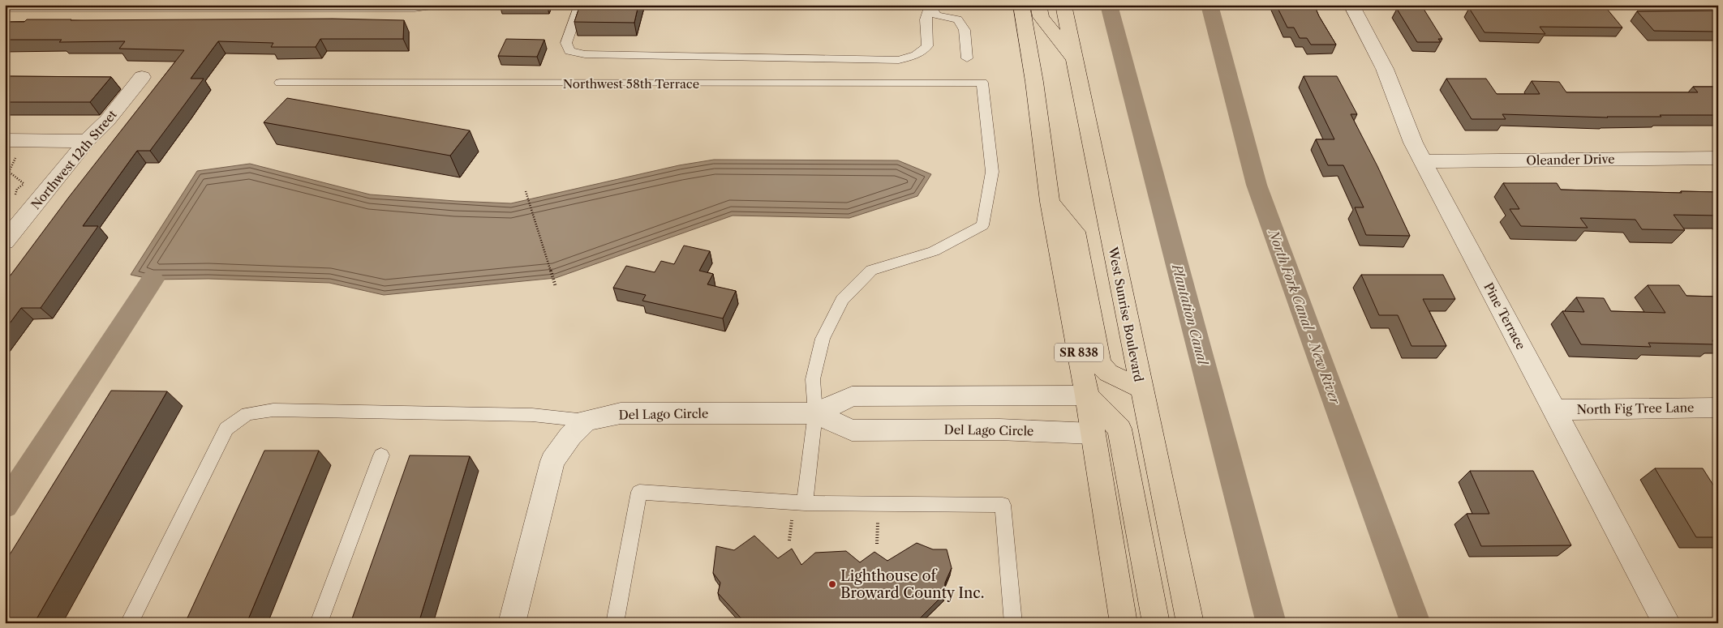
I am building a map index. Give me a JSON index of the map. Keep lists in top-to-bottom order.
{
  "streets": {
    "highway": ["West Sunrise Boulevard", "SR 838"],
    "street": [
      "Northwest 12th Street",
      "Oleander Drive",
      "Pine Terrace",
      "North Fig Tree Lane",
      "Del Lago Circle"
    ],
    "lane": ["Northwest 58th Terrace"]
  },
  "crossings": [
    ["Northwest 58th Terrace", "Del Lago Circle"],
    ["Oleander Drive", "Pine Terrace"],
    ["Pine Terrace", "North Fig Tree Lane"],
    ["SR 838", "Del Lago Circle"]
  ],
  "water": ["Plantation Canal", "North Fork Canal - New River"],
  "places": ["Lighthouse of Broward County Inc."]
}
